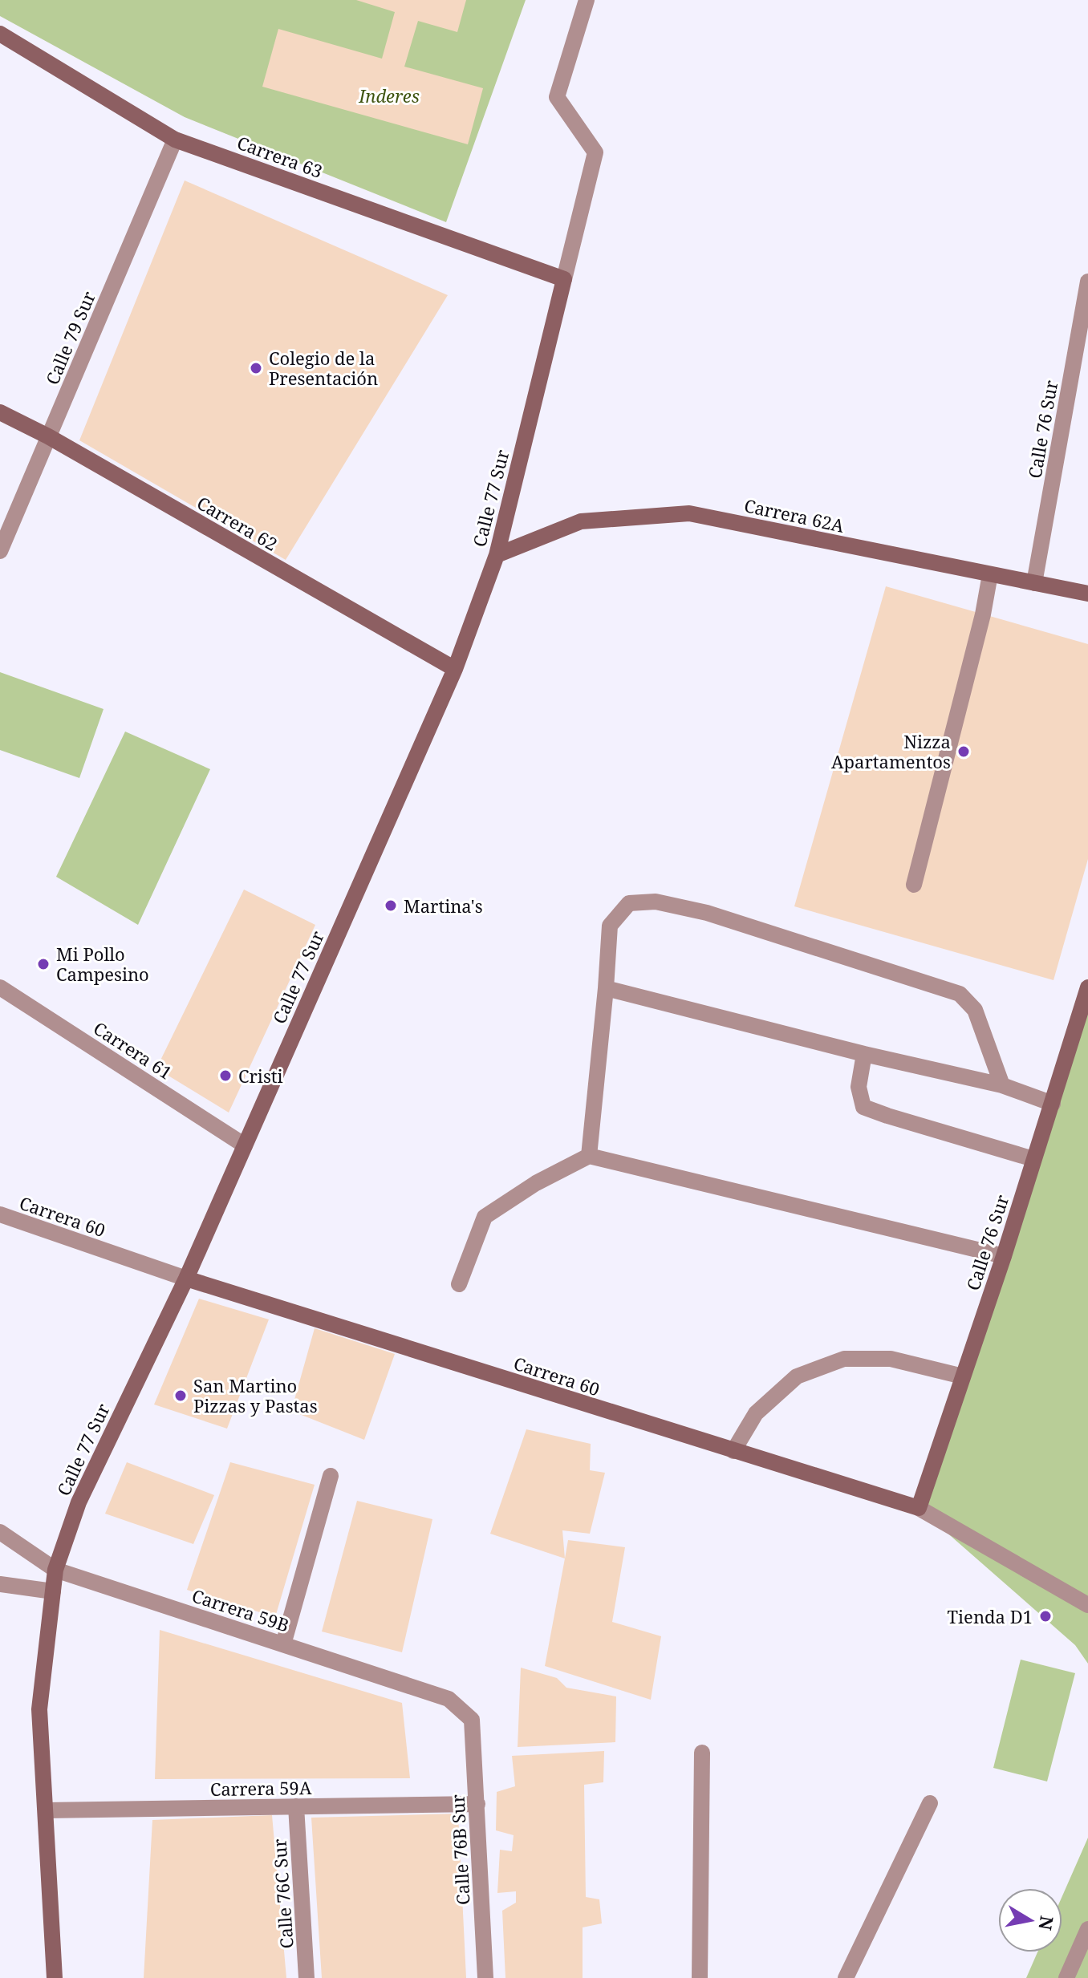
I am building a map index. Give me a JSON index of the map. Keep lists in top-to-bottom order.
{
  "streets": {
    "street": [
      "Carrera 63",
      "Calle 79 Sur",
      "Calle 76 Sur",
      "Calle 77 Sur",
      "Carrera 62A",
      "Carrera 62",
      "Carrera 61",
      "Carrera 60",
      "Carrera 59B",
      "Carrera 59A",
      "Calle 76B Sur",
      "Calle 76C Sur"
    ]
  },
  "crossings": [
    ["Carrera 63", "Calle 79 Sur"],
    ["Carrera 63", "Calle 77 Sur"],
    ["Calle 79 Sur", "Carrera 62"],
    ["Calle 76 Sur", "Carrera 62A"],
    ["Calle 76 Sur", "Carrera 60"],
    ["Calle 77 Sur", "Carrera 62A"],
    ["Calle 77 Sur", "Carrera 62"],
    ["Calle 77 Sur", "Carrera 61"],
    ["Calle 77 Sur", "Carrera 60"],
    ["Calle 77 Sur", "Carrera 59B"],
    ["Calle 77 Sur", "Carrera 59A"],
    ["Carrera 59B", "Calle 76B Sur"],
    ["Carrera 59A", "Calle 76B Sur"],
    ["Carrera 59A", "Calle 76C Sur"]
  ],
  "parks": ["Inderes"],
  "places": [
    "Colegio de la Presentación",
    "Nizza Apartamentos",
    "Martina's",
    "Mi Pollo Campesino",
    "Cristi",
    "San Martino Pizzas y Pastas",
    "Tienda D1"
  ],
  "north": "right"
}
